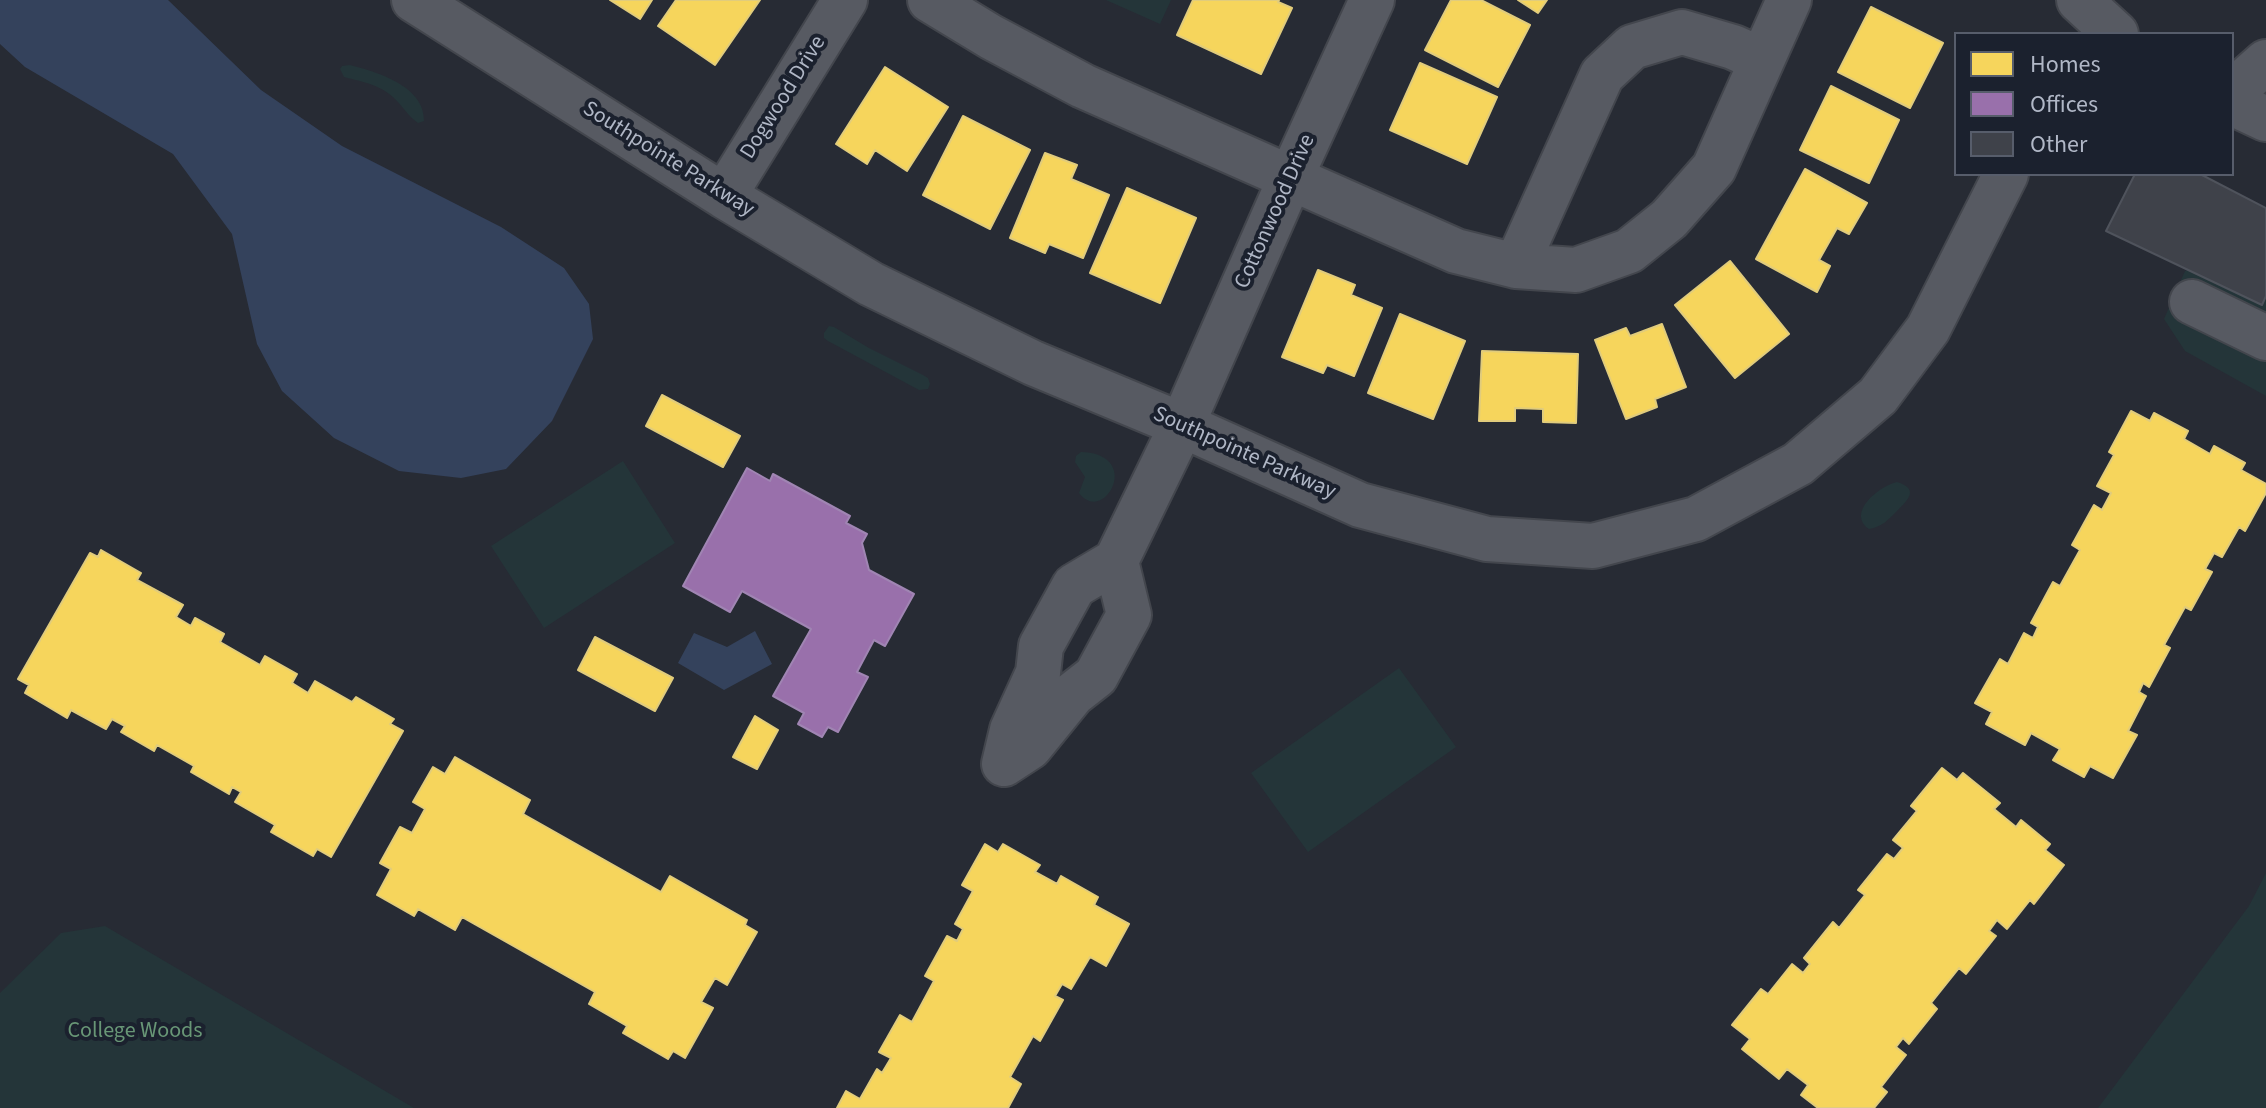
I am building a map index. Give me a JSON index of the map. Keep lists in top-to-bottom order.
{
  "streets": {
    "street": ["Dogwood Drive", "Southpointe Parkway", "Cottonwood Drive"]
  },
  "crossings": [
    ["Dogwood Drive", "Southpointe Parkway"],
    ["Southpointe Parkway", "Cottonwood Drive"]
  ],
  "parks": ["College Woods"],
  "legend": ["Homes", "Offices", "Other"]
}
